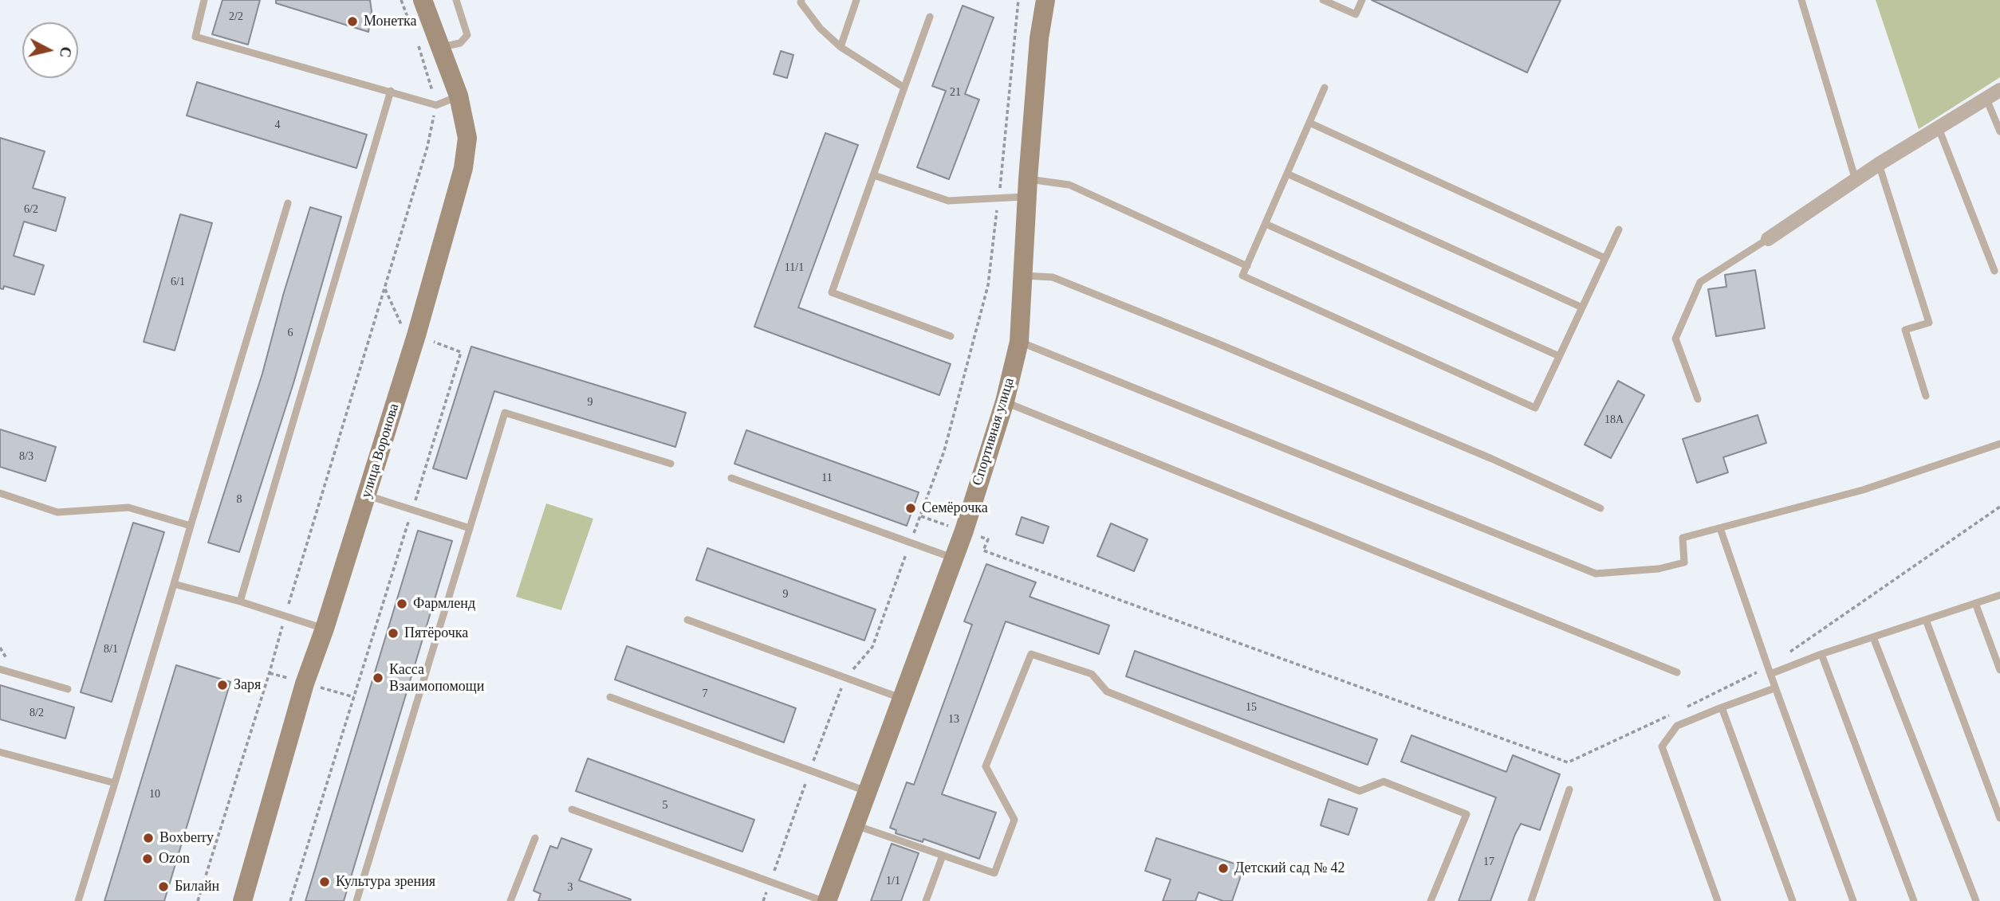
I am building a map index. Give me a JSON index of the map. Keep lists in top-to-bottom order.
{
  "streets": {
    "street": ["Спортивная улица", "улица Воронова"]
  },
  "places": [
    "Монетка",
    "Семёрочка",
    "Фармленд",
    "Пятёрочка",
    "Касса Взаимопомощи",
    "Заря",
    "Boxberry",
    "Ozon",
    "Детский сад № 42",
    "Культура зрения",
    "Билайн"
  ],
  "house_numbers": [
    "2/2",
    "21",
    "4",
    "6/2",
    "11/1",
    "6/1",
    "6",
    "9",
    "18А",
    "8/3",
    "11",
    "8",
    "9",
    "8/1",
    "7",
    "15",
    "8/2",
    "13",
    "10",
    "5",
    "17",
    "1/1",
    "3"
  ],
  "north": "right"
}
